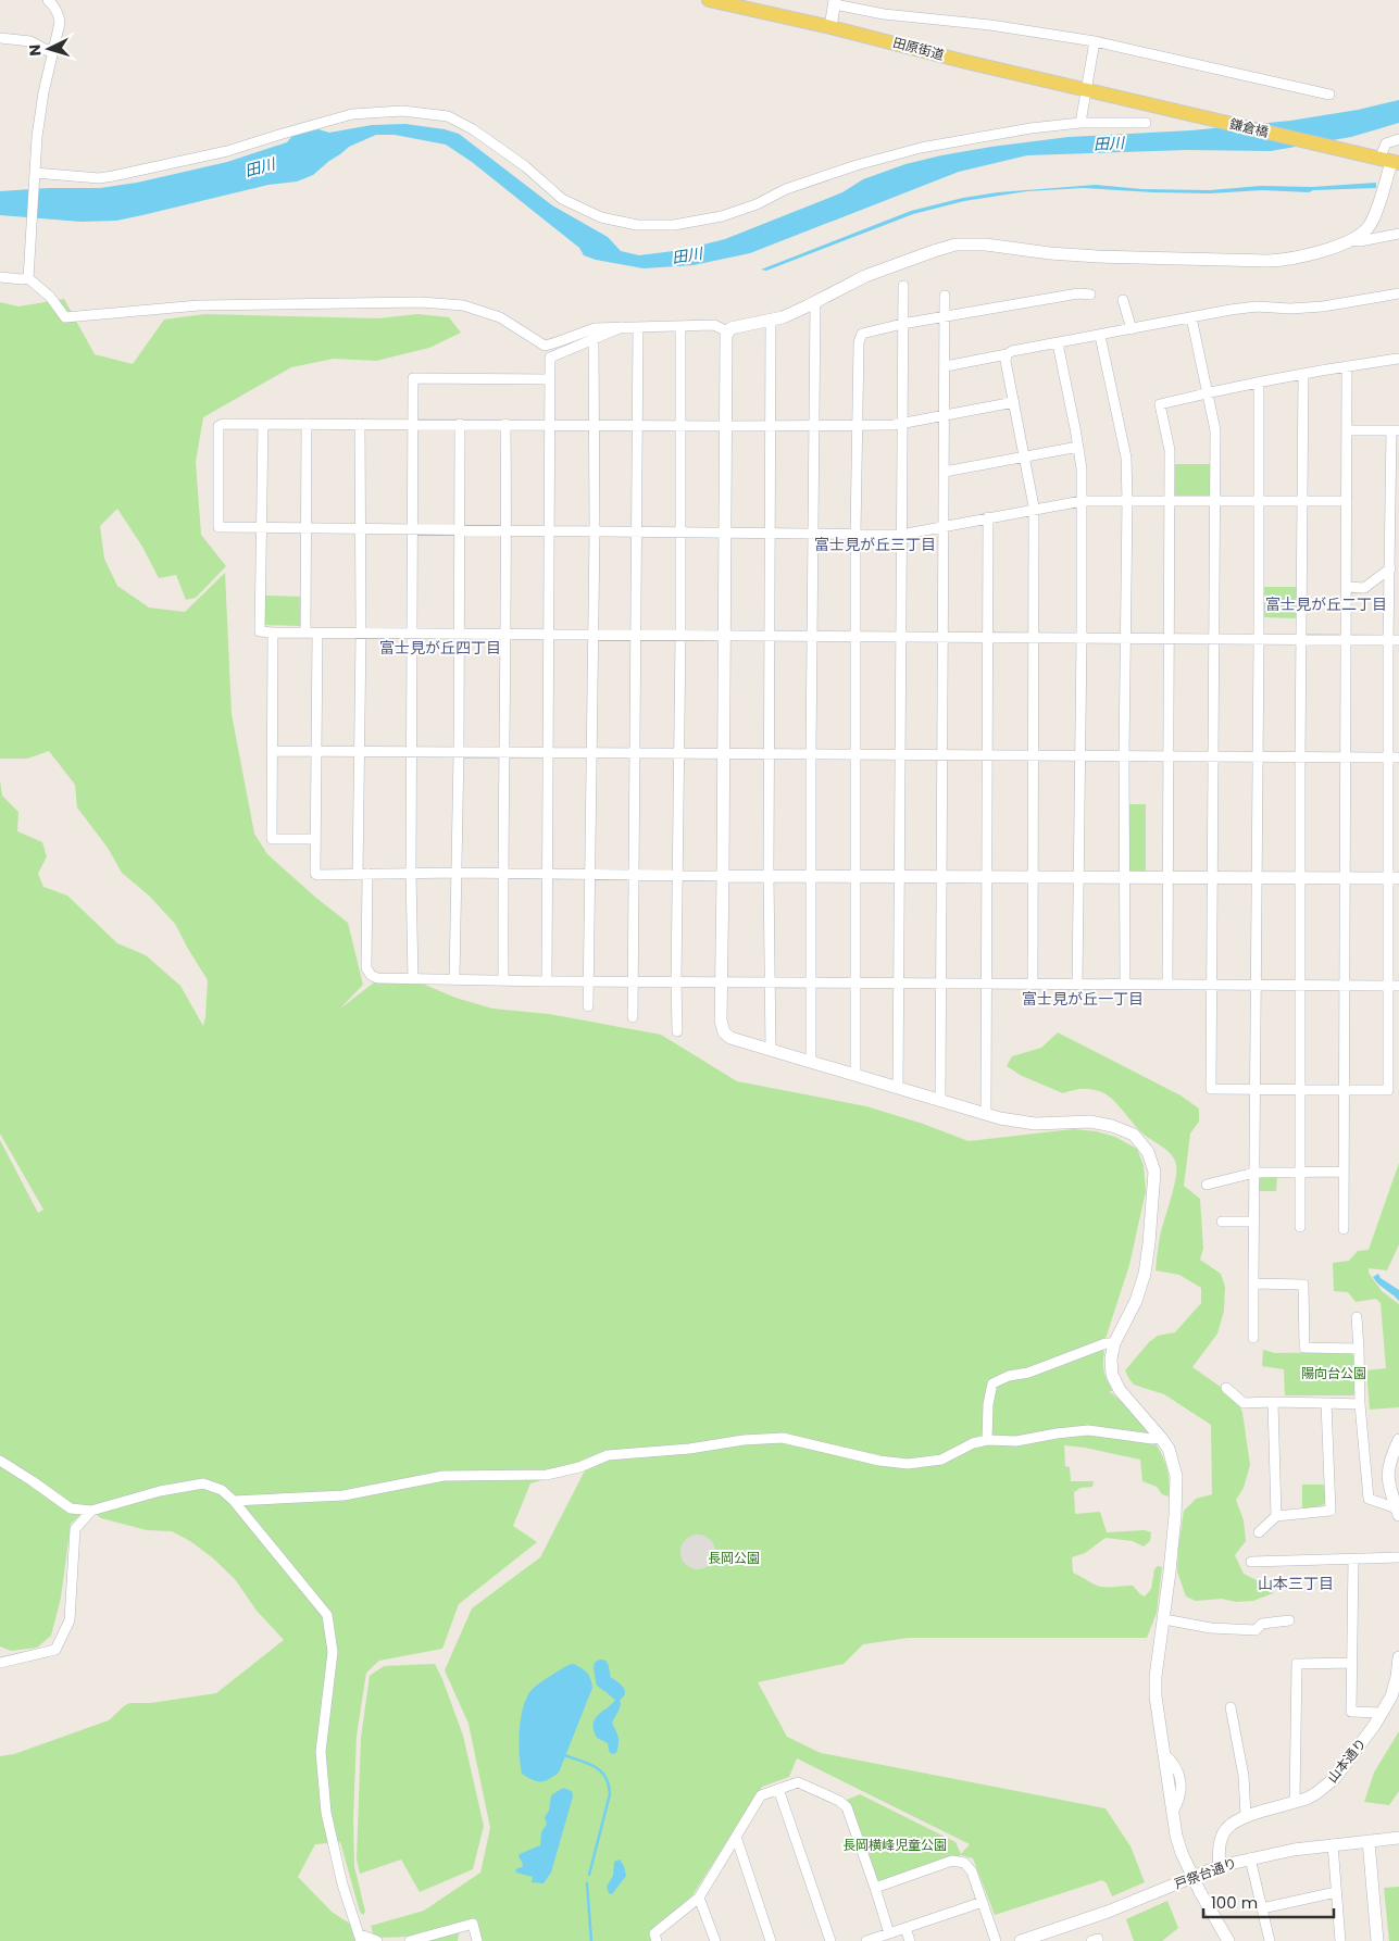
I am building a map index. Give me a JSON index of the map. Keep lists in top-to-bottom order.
{
  "streets": {
    "main road": ["田原街道", "鎌倉橋"],
    "street": ["山本通り", "戸祭台通り"]
  },
  "crossings": [
    ["田原街道", "鎌倉橋"],
    ["山本通り", "戸祭台通り"]
  ],
  "districts": [
    "富士見が丘三丁目",
    "富士見が丘二丁目",
    "富士見が丘四丁目",
    "富士見が丘一丁目",
    "山本三丁目"
  ],
  "water": ["田川"],
  "parks": ["陽向台公園", "長岡公園", "長岡横峰児童公園"],
  "scale_bar": "100 m",
  "north": "left"
}
